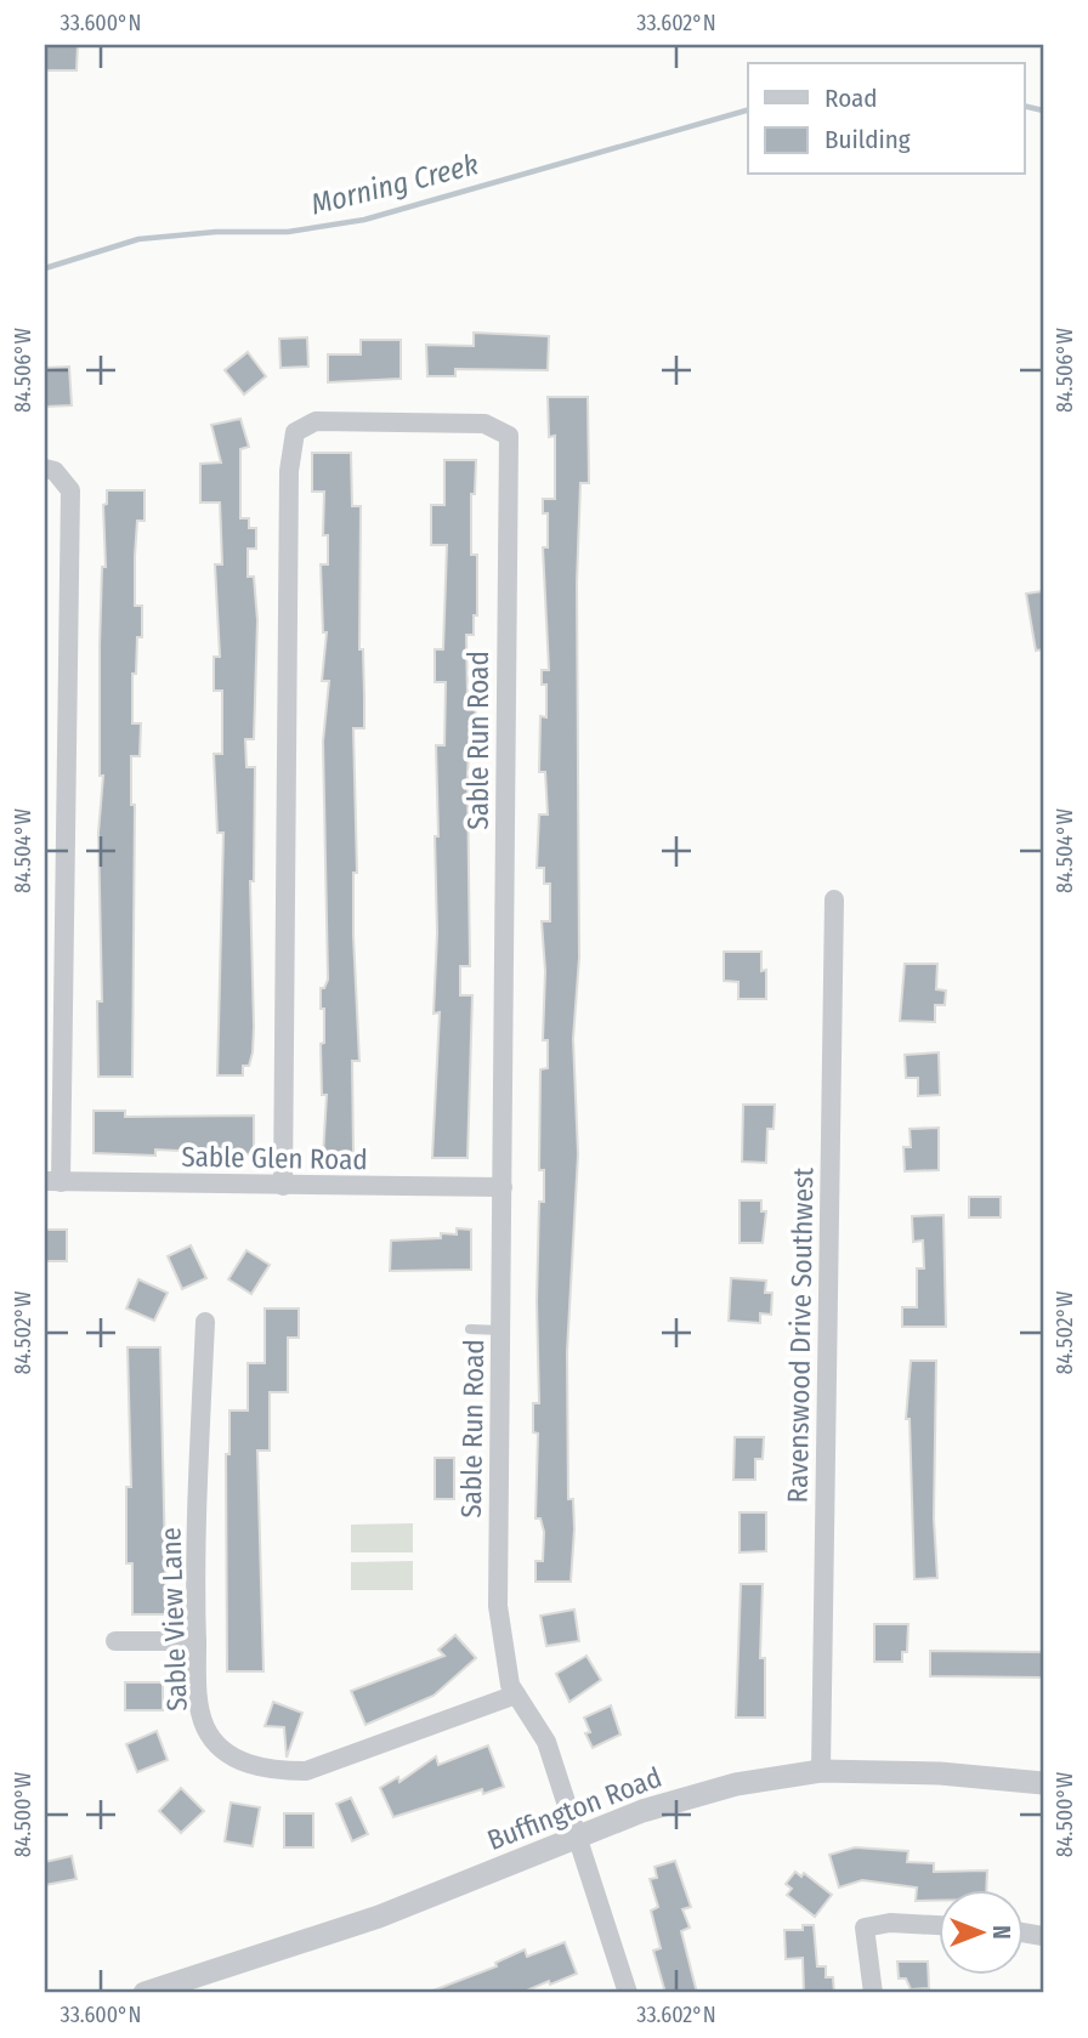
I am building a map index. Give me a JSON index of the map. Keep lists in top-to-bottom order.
{
  "streets": {
    "street": [
      "Sable Run Road",
      "Sable Glen Road",
      "Ravenswood Drive Southwest",
      "Sable View Lane",
      "Buffington Road"
    ]
  },
  "crossings": [
    ["Sable Run Road", "Sable Glen Road"],
    ["Sable Run Road", "Sable View Lane"],
    ["Sable Run Road", "Buffington Road"],
    ["Ravenswood Drive Southwest", "Buffington Road"]
  ],
  "water": ["Morning Creek"],
  "legend": ["Road", "Building"],
  "north": "right",
  "coordinates": [
    "33.600°N",
    "33.602°N",
    "84.506°W",
    "84.504°W",
    "84.502°W",
    "84.500°W"
  ]
}
